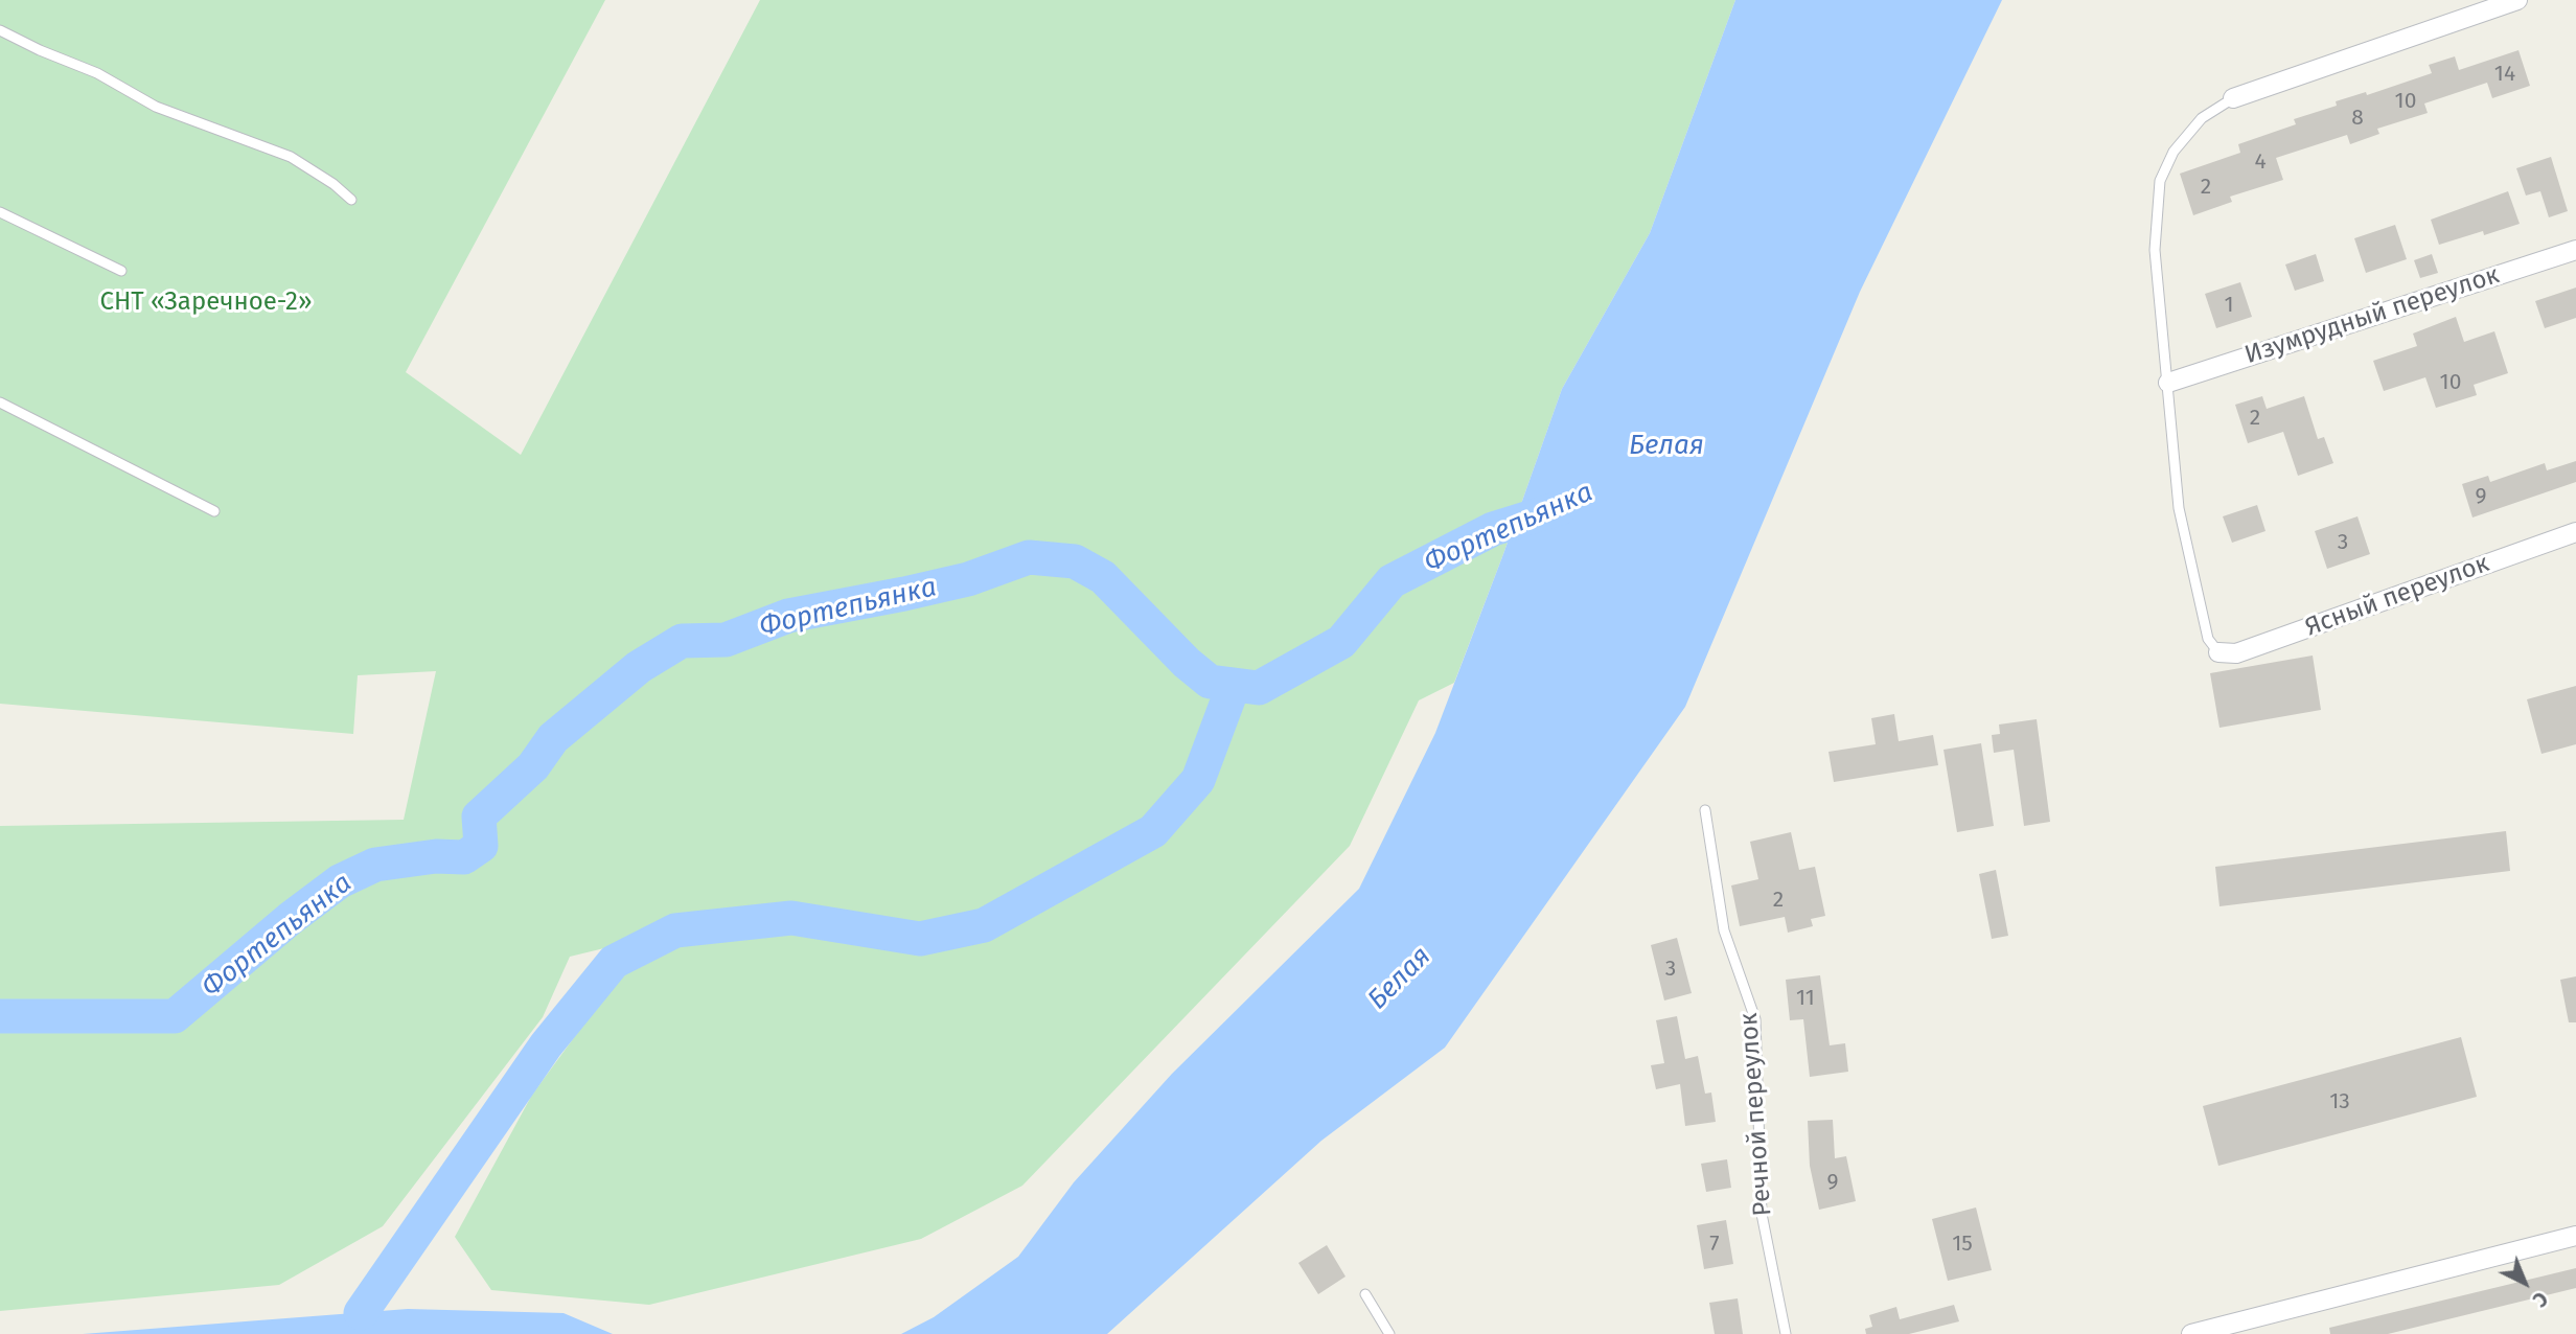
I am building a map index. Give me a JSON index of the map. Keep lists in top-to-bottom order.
{
  "streets": {
    "street": ["Изумрудный переулок", "Ясный переулок"],
    "lane": ["Речной переулок"]
  },
  "water": ["Белая", "Фортепьянка"],
  "parks": ["СНТ «Заречное-2»"],
  "house_numbers": [
    "14",
    "10",
    "8",
    "4",
    "2",
    "1",
    "10",
    "2",
    "9",
    "3",
    "2",
    "3",
    "11",
    "13",
    "9",
    "7",
    "15"
  ],
  "north": "bottom right"
}
